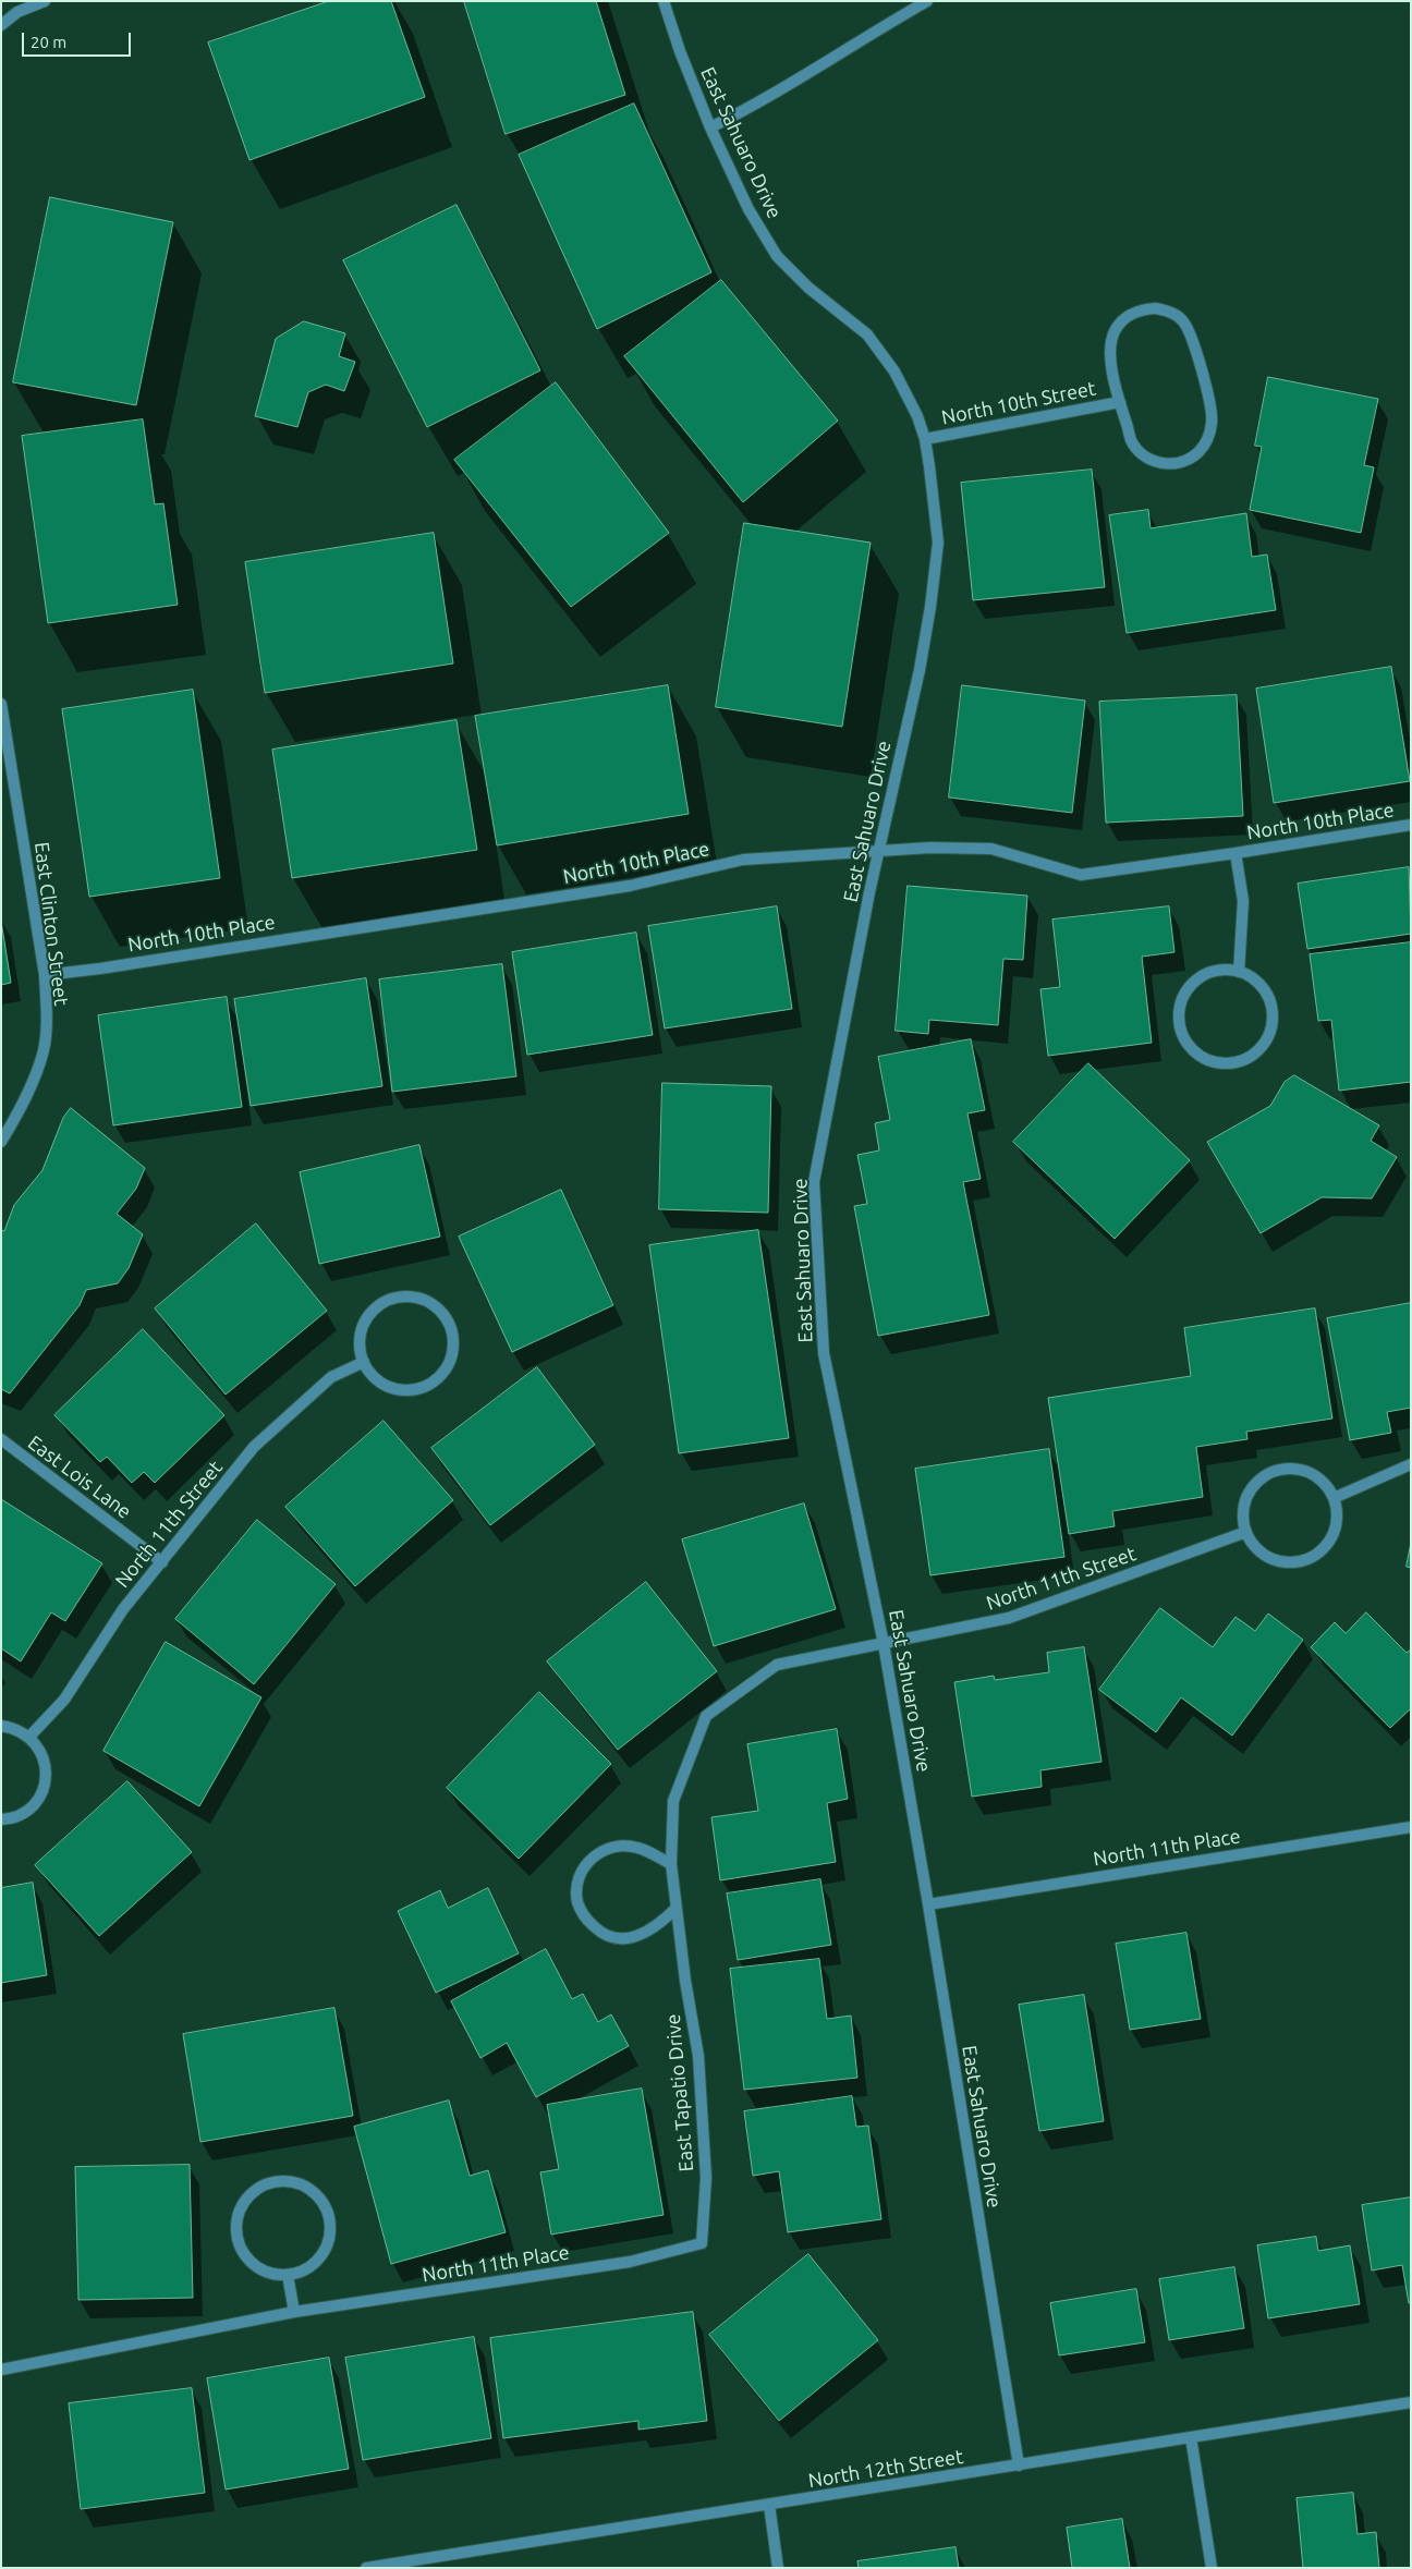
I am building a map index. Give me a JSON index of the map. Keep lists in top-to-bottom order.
{
  "streets": {
    "street": [
      "East Sahuaro Drive",
      "North 10th Street",
      "North 10th Place",
      "East Clinton Street",
      "East Lois Lane",
      "North 11th Street",
      "North 11th Place",
      "East Tapatio Drive",
      "North 12th Street"
    ]
  },
  "crossings": [
    ["East Sahuaro Drive", "North 10th Street"],
    ["East Sahuaro Drive", "North 10th Place"],
    ["East Sahuaro Drive", "North 11th Street"],
    ["East Sahuaro Drive", "North 11th Place"],
    ["East Sahuaro Drive", "East Tapatio Drive"],
    ["East Sahuaro Drive", "North 12th Street"],
    ["North 10th Place", "East Clinton Street"],
    ["East Lois Lane", "North 11th Street"],
    ["North 11th Street", "East Tapatio Drive"],
    ["North 11th Place", "East Tapatio Drive"]
  ],
  "scale_bar": "20 m"
}
